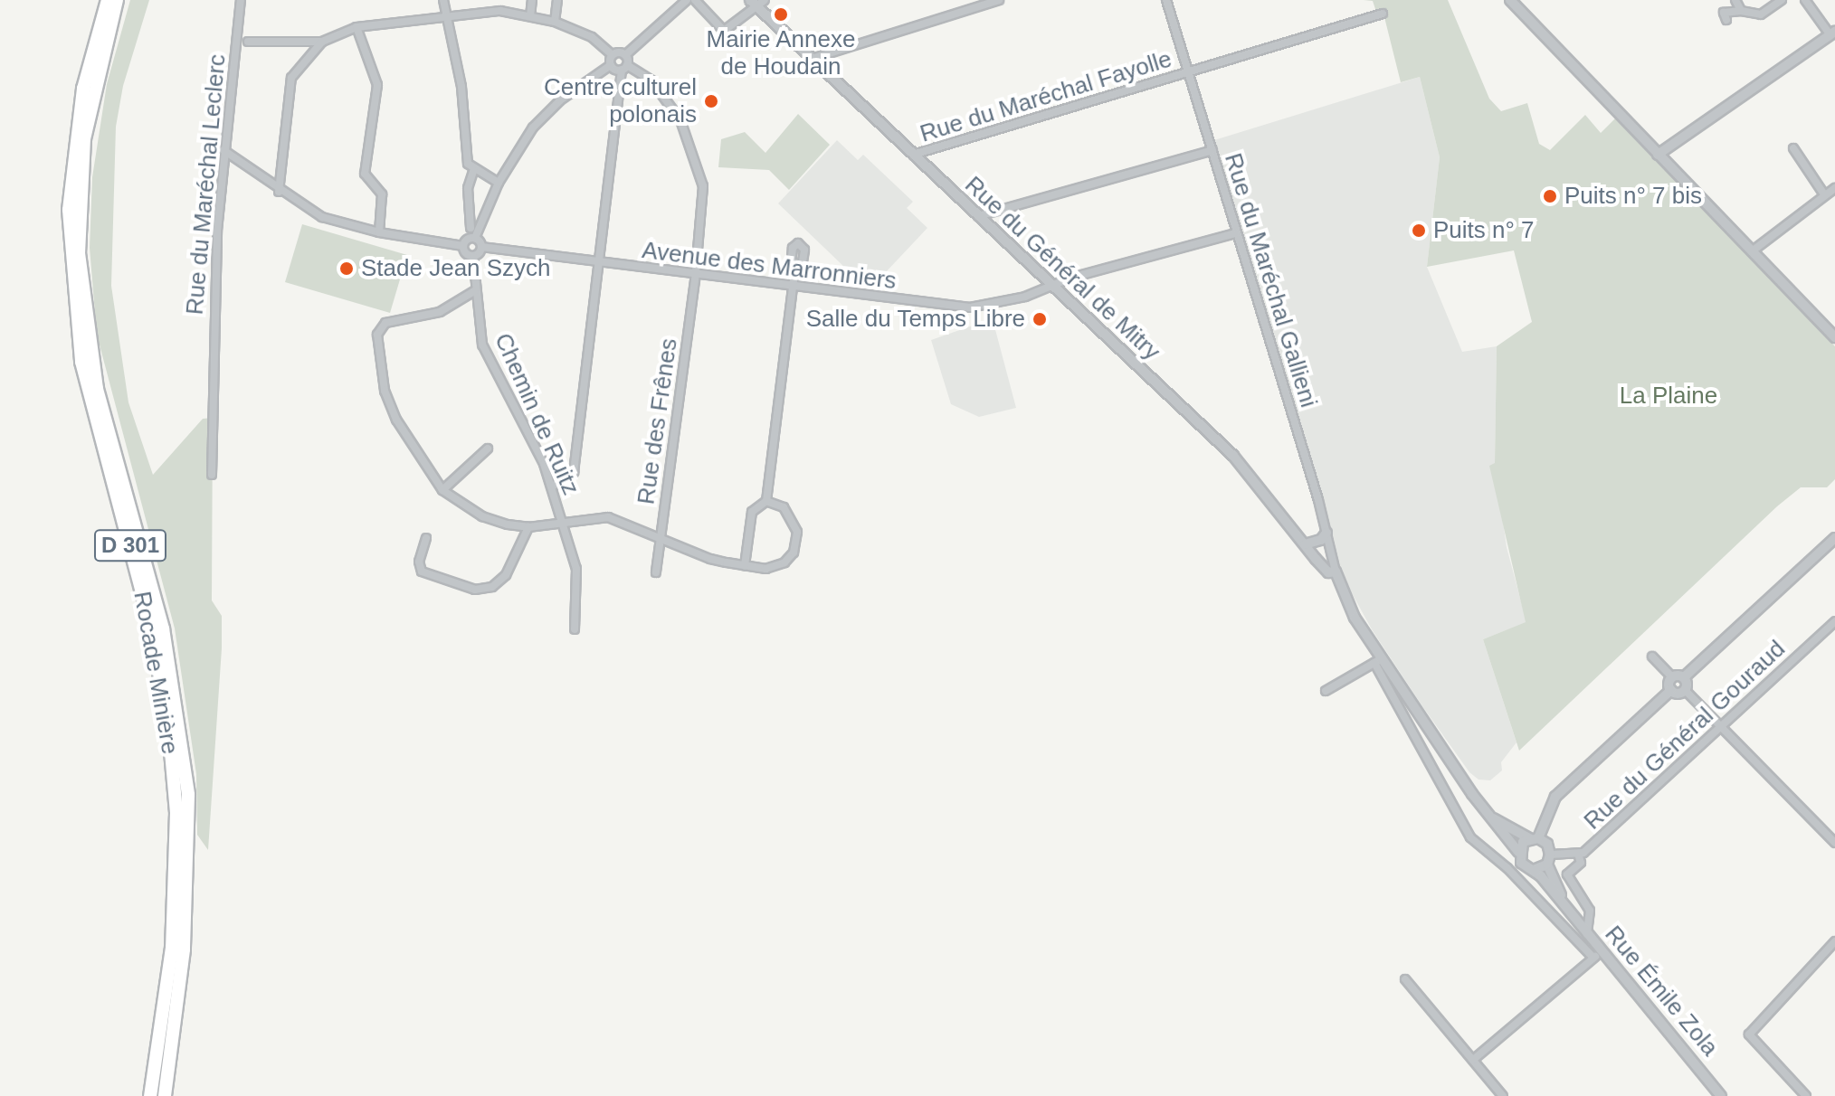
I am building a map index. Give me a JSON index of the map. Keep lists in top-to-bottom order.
{
  "streets": {
    "highway": ["D 301", "Rocade Minière"],
    "street": [
      "Rue du Maréchal Fayolle",
      "Rue du Maréchal Leclerc",
      "Avenue des Marronniers",
      "Rue du Général de Mitry",
      "Rue du Maréchal Gallieni",
      "Chemin de Ruitz",
      "Rue des Frênes",
      "Rue du Général Gouraud",
      "Rue Émile Zola"
    ]
  },
  "crossings": [
    ["Rue du Maréchal Fayolle", "Rue du Général de Mitry"],
    ["Rue du Maréchal Fayolle", "Rue du Maréchal Gallieni"],
    ["Avenue des Marronniers", "Rue du Général de Mitry"],
    ["Avenue des Marronniers", "Rue du Maréchal Gallieni"],
    ["Avenue des Marronniers", "Rue des Frênes"],
    ["Rue du Général de Mitry", "Rue du Maréchal Gallieni"]
  ],
  "parks": ["La Plaine"],
  "places": [
    "Mairie Annexe de Houdain",
    "Centre culturel polonais",
    "Puits n° 7 bis",
    "Puits n° 7",
    "Stade Jean Szych",
    "Salle du Temps Libre"
  ]
}
